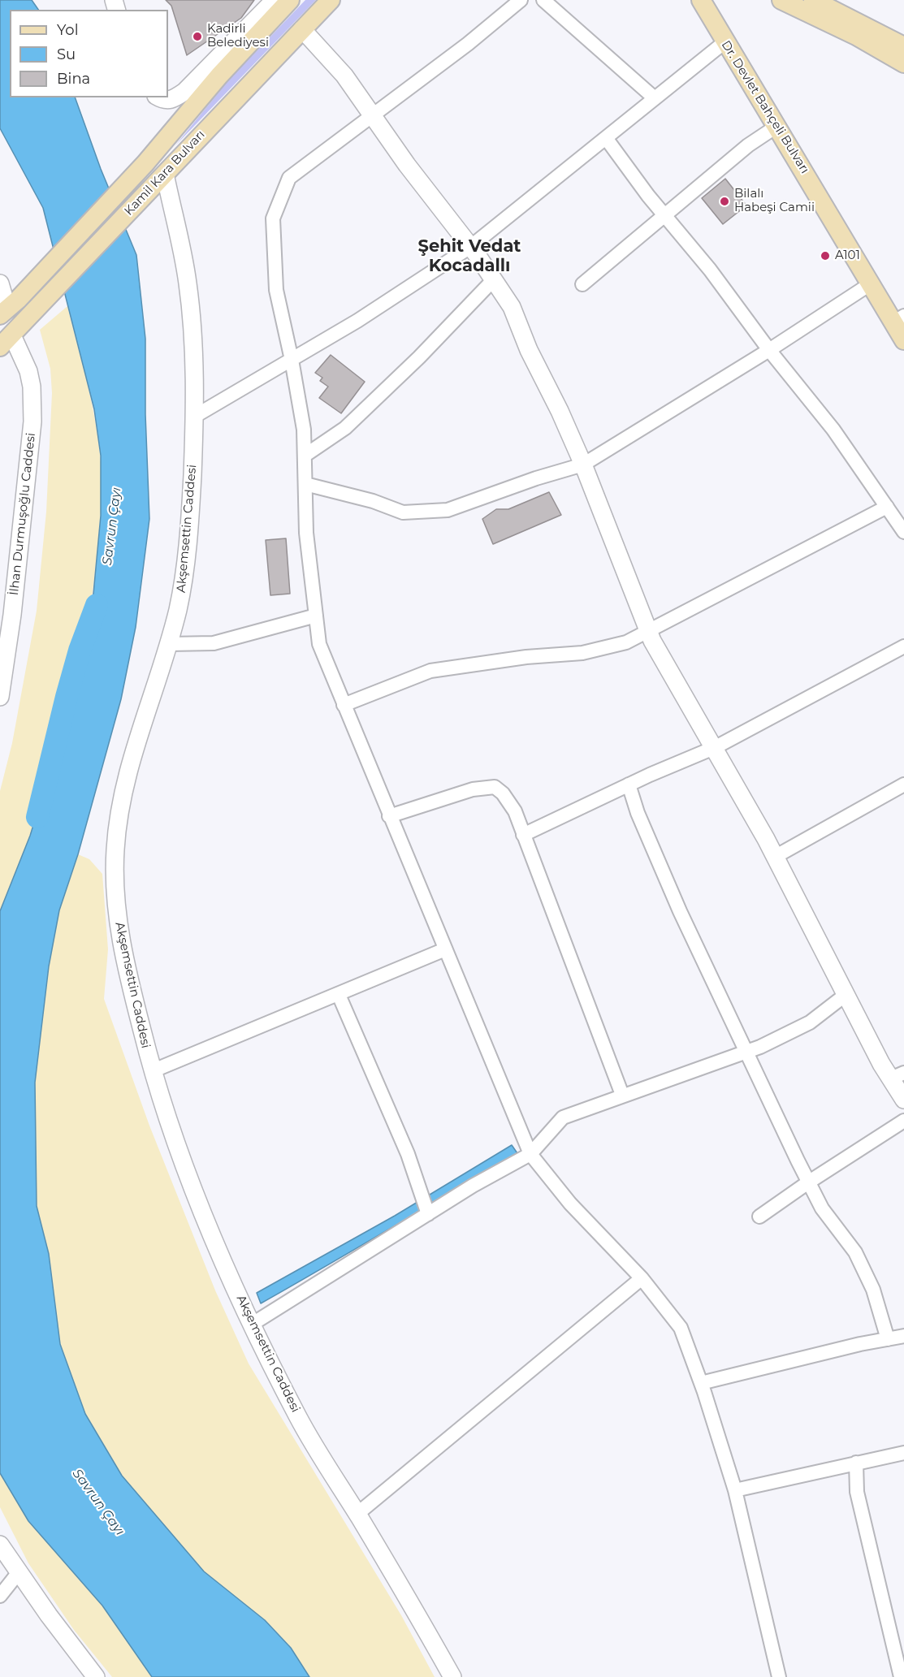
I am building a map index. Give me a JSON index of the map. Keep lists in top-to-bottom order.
{
  "streets": {
    "main road": ["Dr. Devlet Bahçeli Bulvarı", "Kamil Kara Bulvarı"],
    "street": ["İlhan Durmuşoğlu Caddesi", "Akşemsettin Caddesi"]
  },
  "crossings": [
    ["Kamil Kara Bulvarı", "İlhan Durmuşoğlu Caddesi"],
    ["Kamil Kara Bulvarı", "Akşemsettin Caddesi"]
  ],
  "districts": ["Şehit Vedat Kocadallı"],
  "water": ["Savrun Çayı"],
  "places": ["Kadirli Belediyesi", "Bilalı Habeşi Camii", "A101"],
  "legend": ["Yol", "Su", "Bina"]
}
